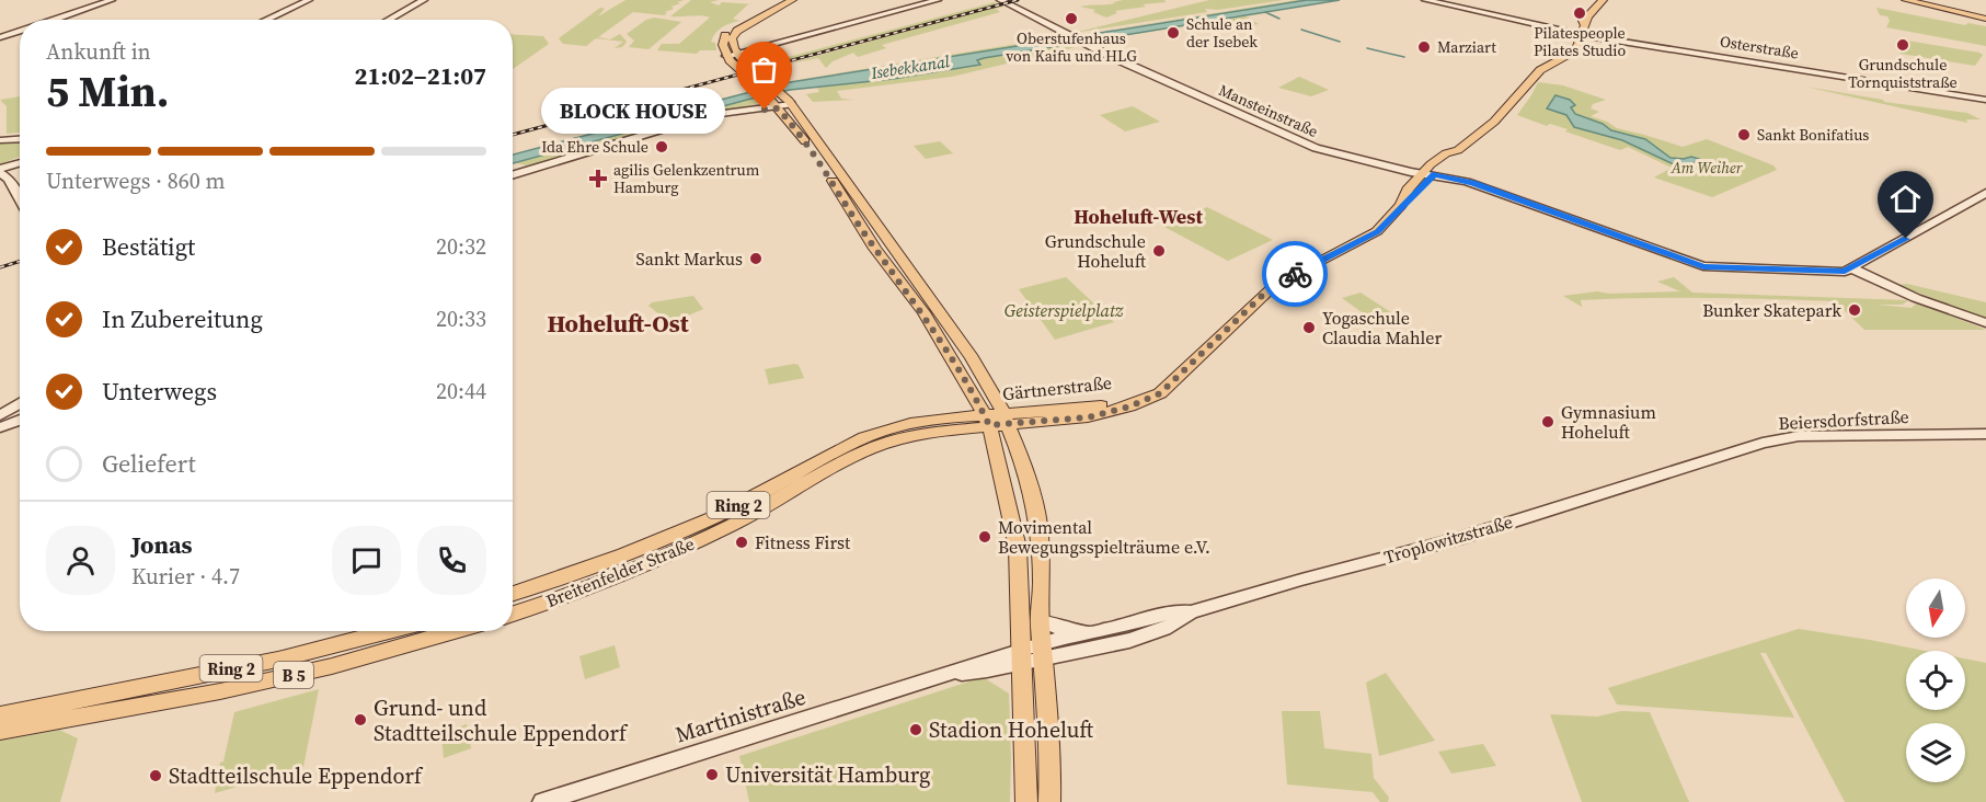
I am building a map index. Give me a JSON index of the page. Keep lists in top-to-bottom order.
{
  "streets": {
    "main road": [
      "Gärtnerstraße",
      "Ring 2",
      "Breitenfelder Straße",
      "B 5"
    ],
    "street": [
      "Osterstraße",
      "Mansteinstraße",
      "Beiersdorfstraße",
      "Troplowitzstraße",
      "Martinistraße"
    ]
  },
  "crossings": [
    ["Mansteinstraße", "Gärtnerstraße"],
    ["Gärtnerstraße", "Ring 2"],
    ["Gärtnerstraße", "Breitenfelder Straße"],
    ["Beiersdorfstraße", "Troplowitzstraße"],
    ["Troplowitzstraße", "Martinistraße"]
  ],
  "districts": ["Hoheluft-West", "Hoheluft-Ost"],
  "water": ["Isebekkanal"],
  "parks": ["Am Weiher", "Geisterspielplatz"],
  "places": {
    "other": [
      "Pilatespeople Pilates Studio",
      "Oberstufenhaus von Kaifu und HLG",
      "Schule an der Isebek",
      "Grundschule Tornquiststraße",
      "Marziart",
      "BLOCK HOUSE",
      "Sankt Bonifatius",
      "Ida Ehre Schule",
      "Grundschule Hoheluft",
      "Sankt Markus",
      "Bunker Skatepark",
      "Yogaschule Claudia Mahler",
      "Gymnasium Hoheluft",
      "Movimental Bewegungsspielträume e.V.",
      "Fitness First",
      "Grund- und Stadtteilschule Eppendorf",
      "Stadion Hoheluft",
      "Universität Hamburg",
      "Stadtteilschule Eppendorf"
    ],
    "health": ["agilis Gelenkzentrum Hamburg"]
  },
  "north": "bottom",
  "page": {
    "heading": ["5 Min.", "Ankunft in", "21:02–21:07"],
    "panel": ["Jonas", "Kurier · 4.7"],
    "bubble": "BLOCK HOUSE",
    "bar": "Unterwegs · 860 m",
    "list": [
      ["Bestätigt", "20:32"],
      ["In Zubereitung", "20:33"],
      ["Unterwegs", "20:44"],
      "Geliefert"
    ]
  }
}
